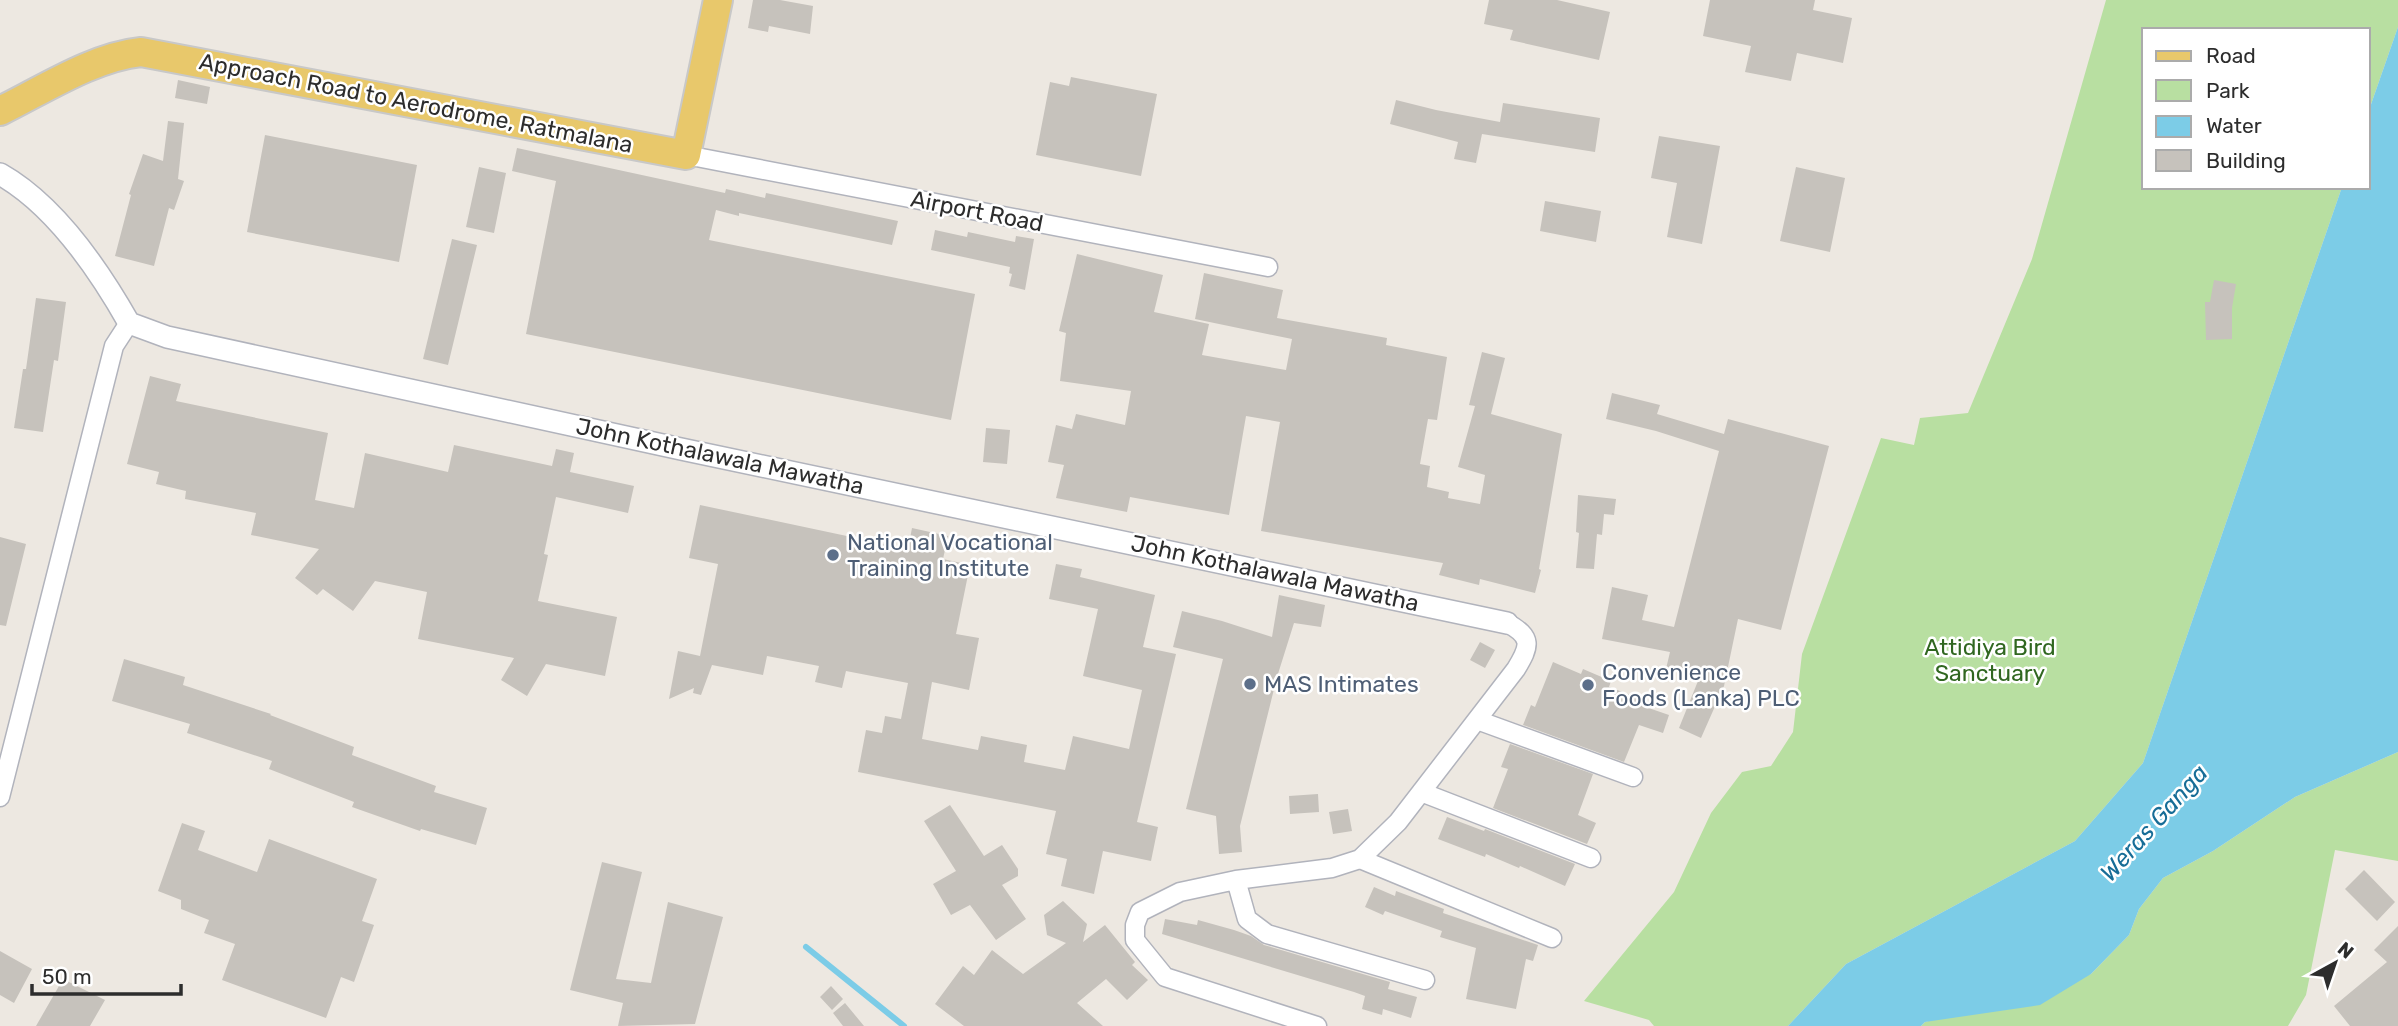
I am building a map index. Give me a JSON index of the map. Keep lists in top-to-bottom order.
{
  "streets": {
    "main road": ["Approach Road to Aerodrome, Ratmalana"],
    "street": ["Airport Road", "John Kothalawala Mawatha"]
  },
  "crossings": [
    ["Approach Road to Aerodrome, Ratmalana", "Airport Road"]
  ],
  "water": ["Weras Ganga"],
  "parks": ["Attidiya Bird Sanctuary"],
  "places": ["National Vocational Training Institute", "MAS Intimates", "Convenience Foods (Lanka) PLC"],
  "legend": [
    "Road",
    "Park",
    "Water",
    "Building"
  ],
  "scale_bar": "50 m",
  "north": "top right"
}
